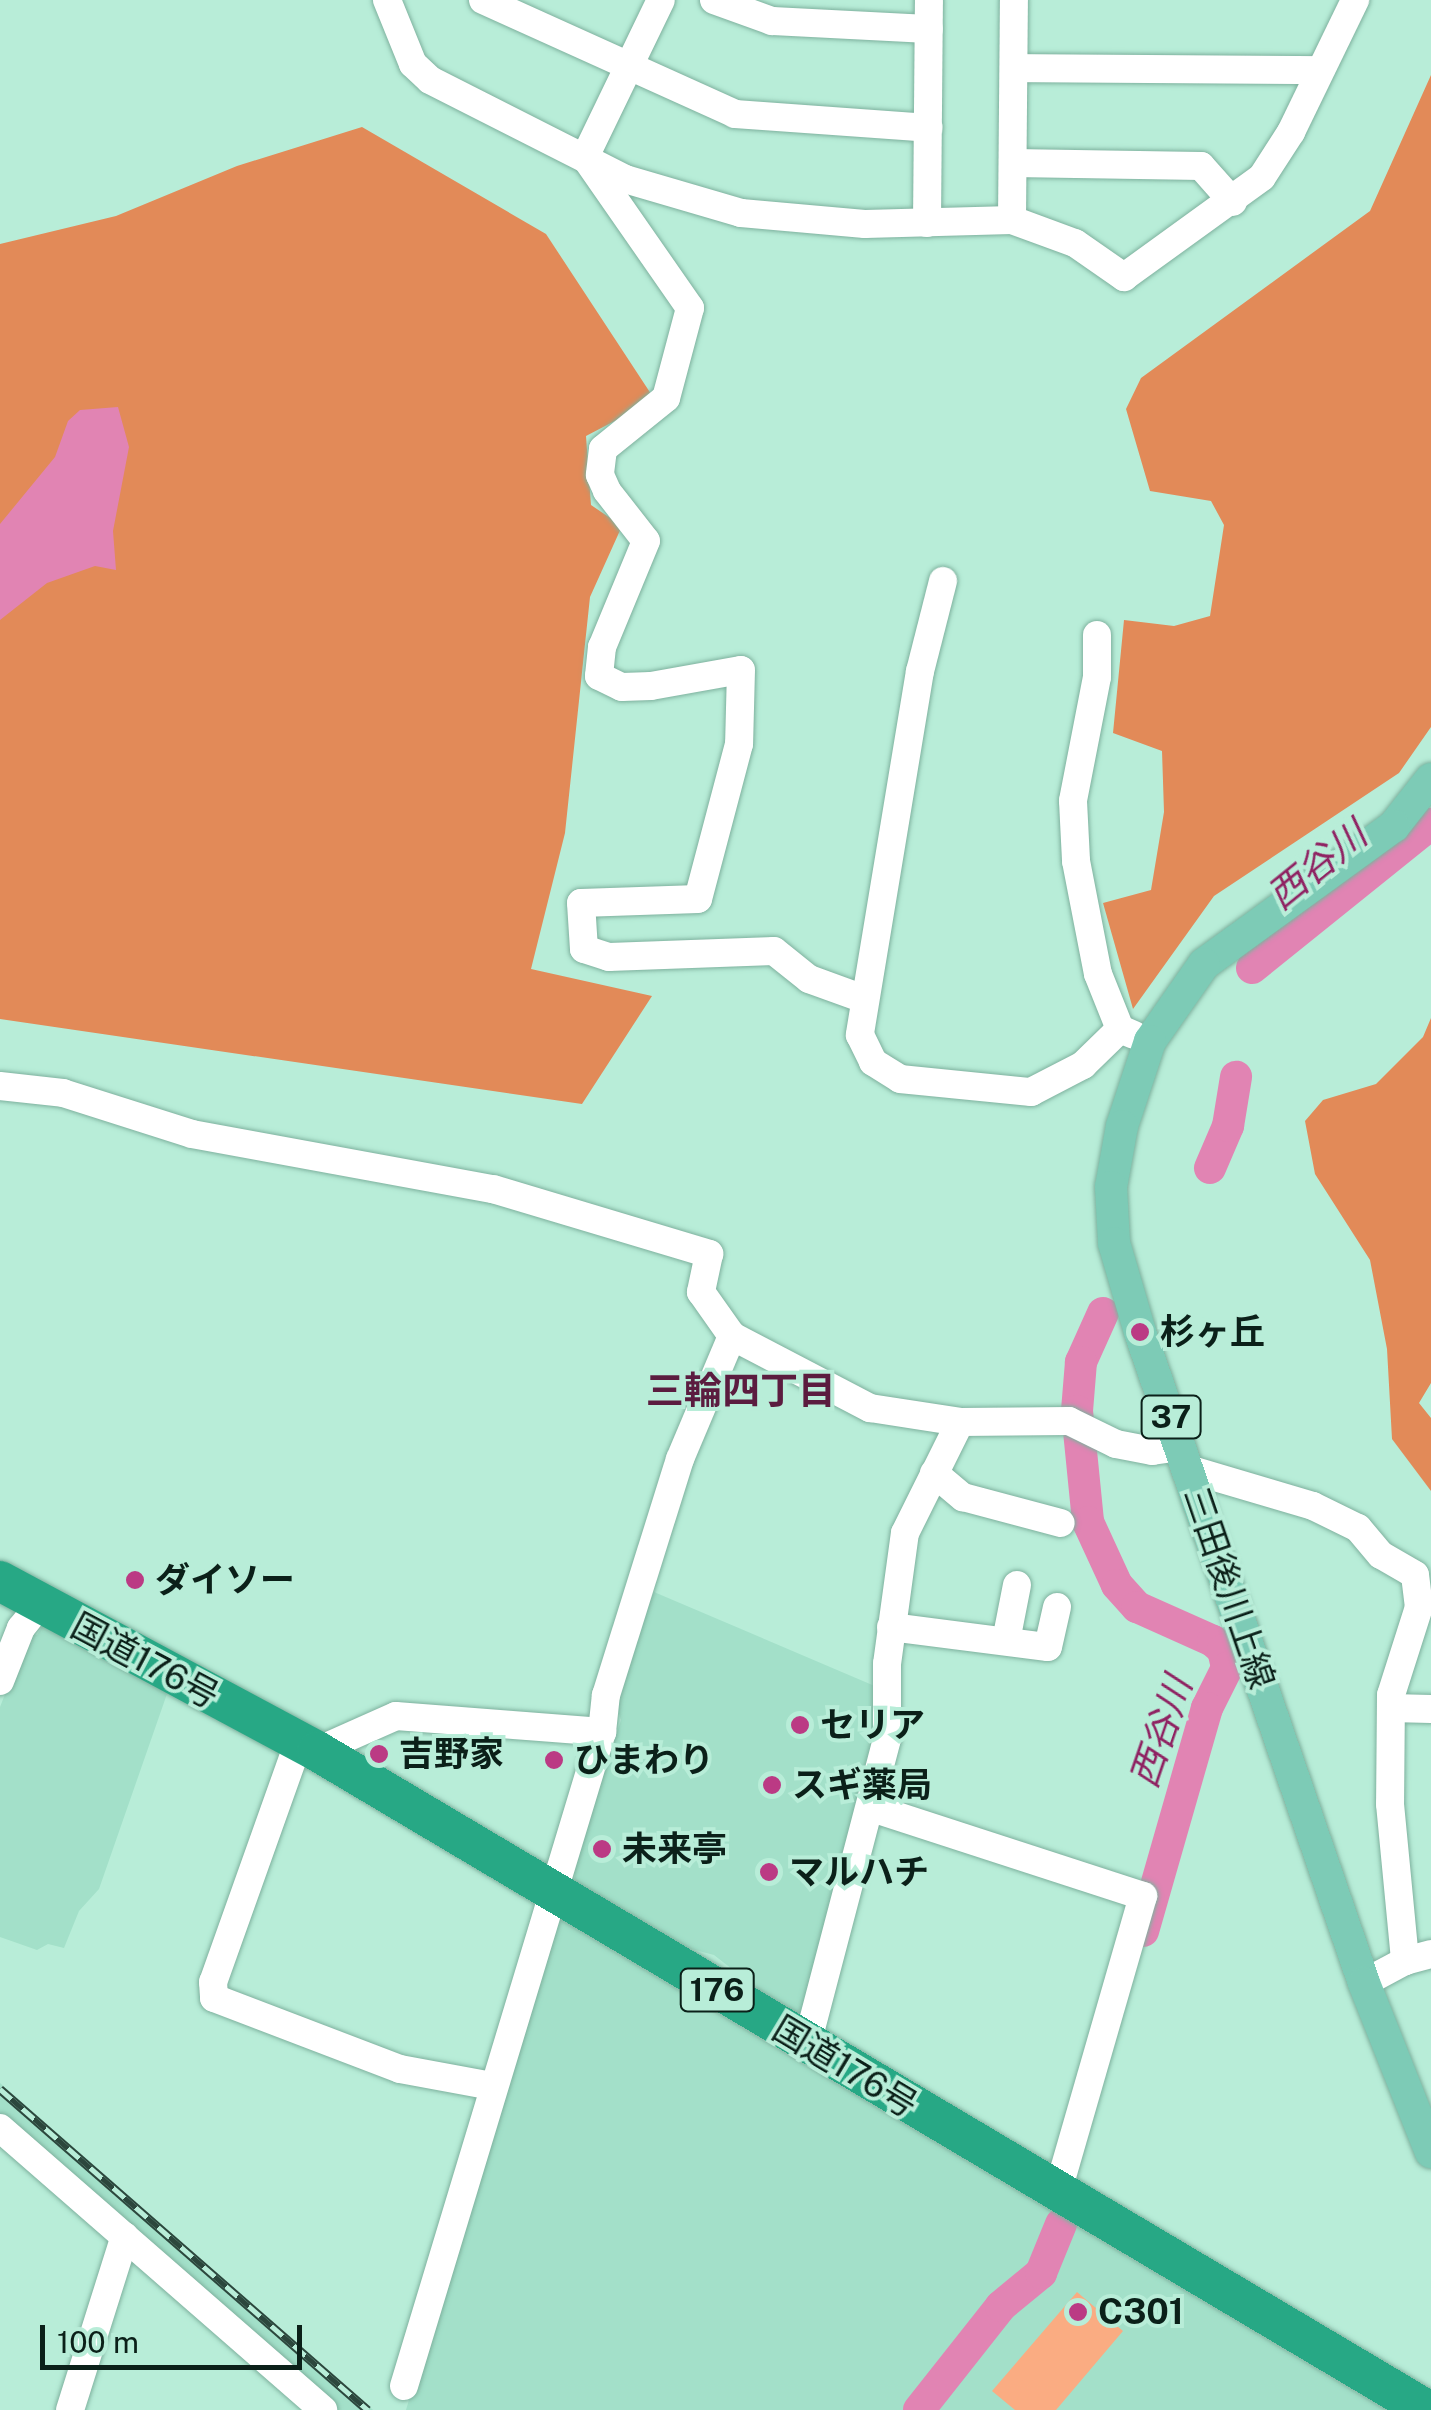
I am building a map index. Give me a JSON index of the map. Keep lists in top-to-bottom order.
{
  "streets": {
    "highway": ["国道176号", "176"],
    "main road": ["37", "三田後川上線"]
  },
  "districts": ["三輪四丁目"],
  "water": ["西谷川"],
  "places": [
    "杉ヶ丘",
    "ダイソー",
    "セリア",
    "吉野家",
    "ひまわり",
    "スギ薬局",
    "未来亭",
    "マルハチ",
    "C301"
  ],
  "scale_bar": "100 m"
}
